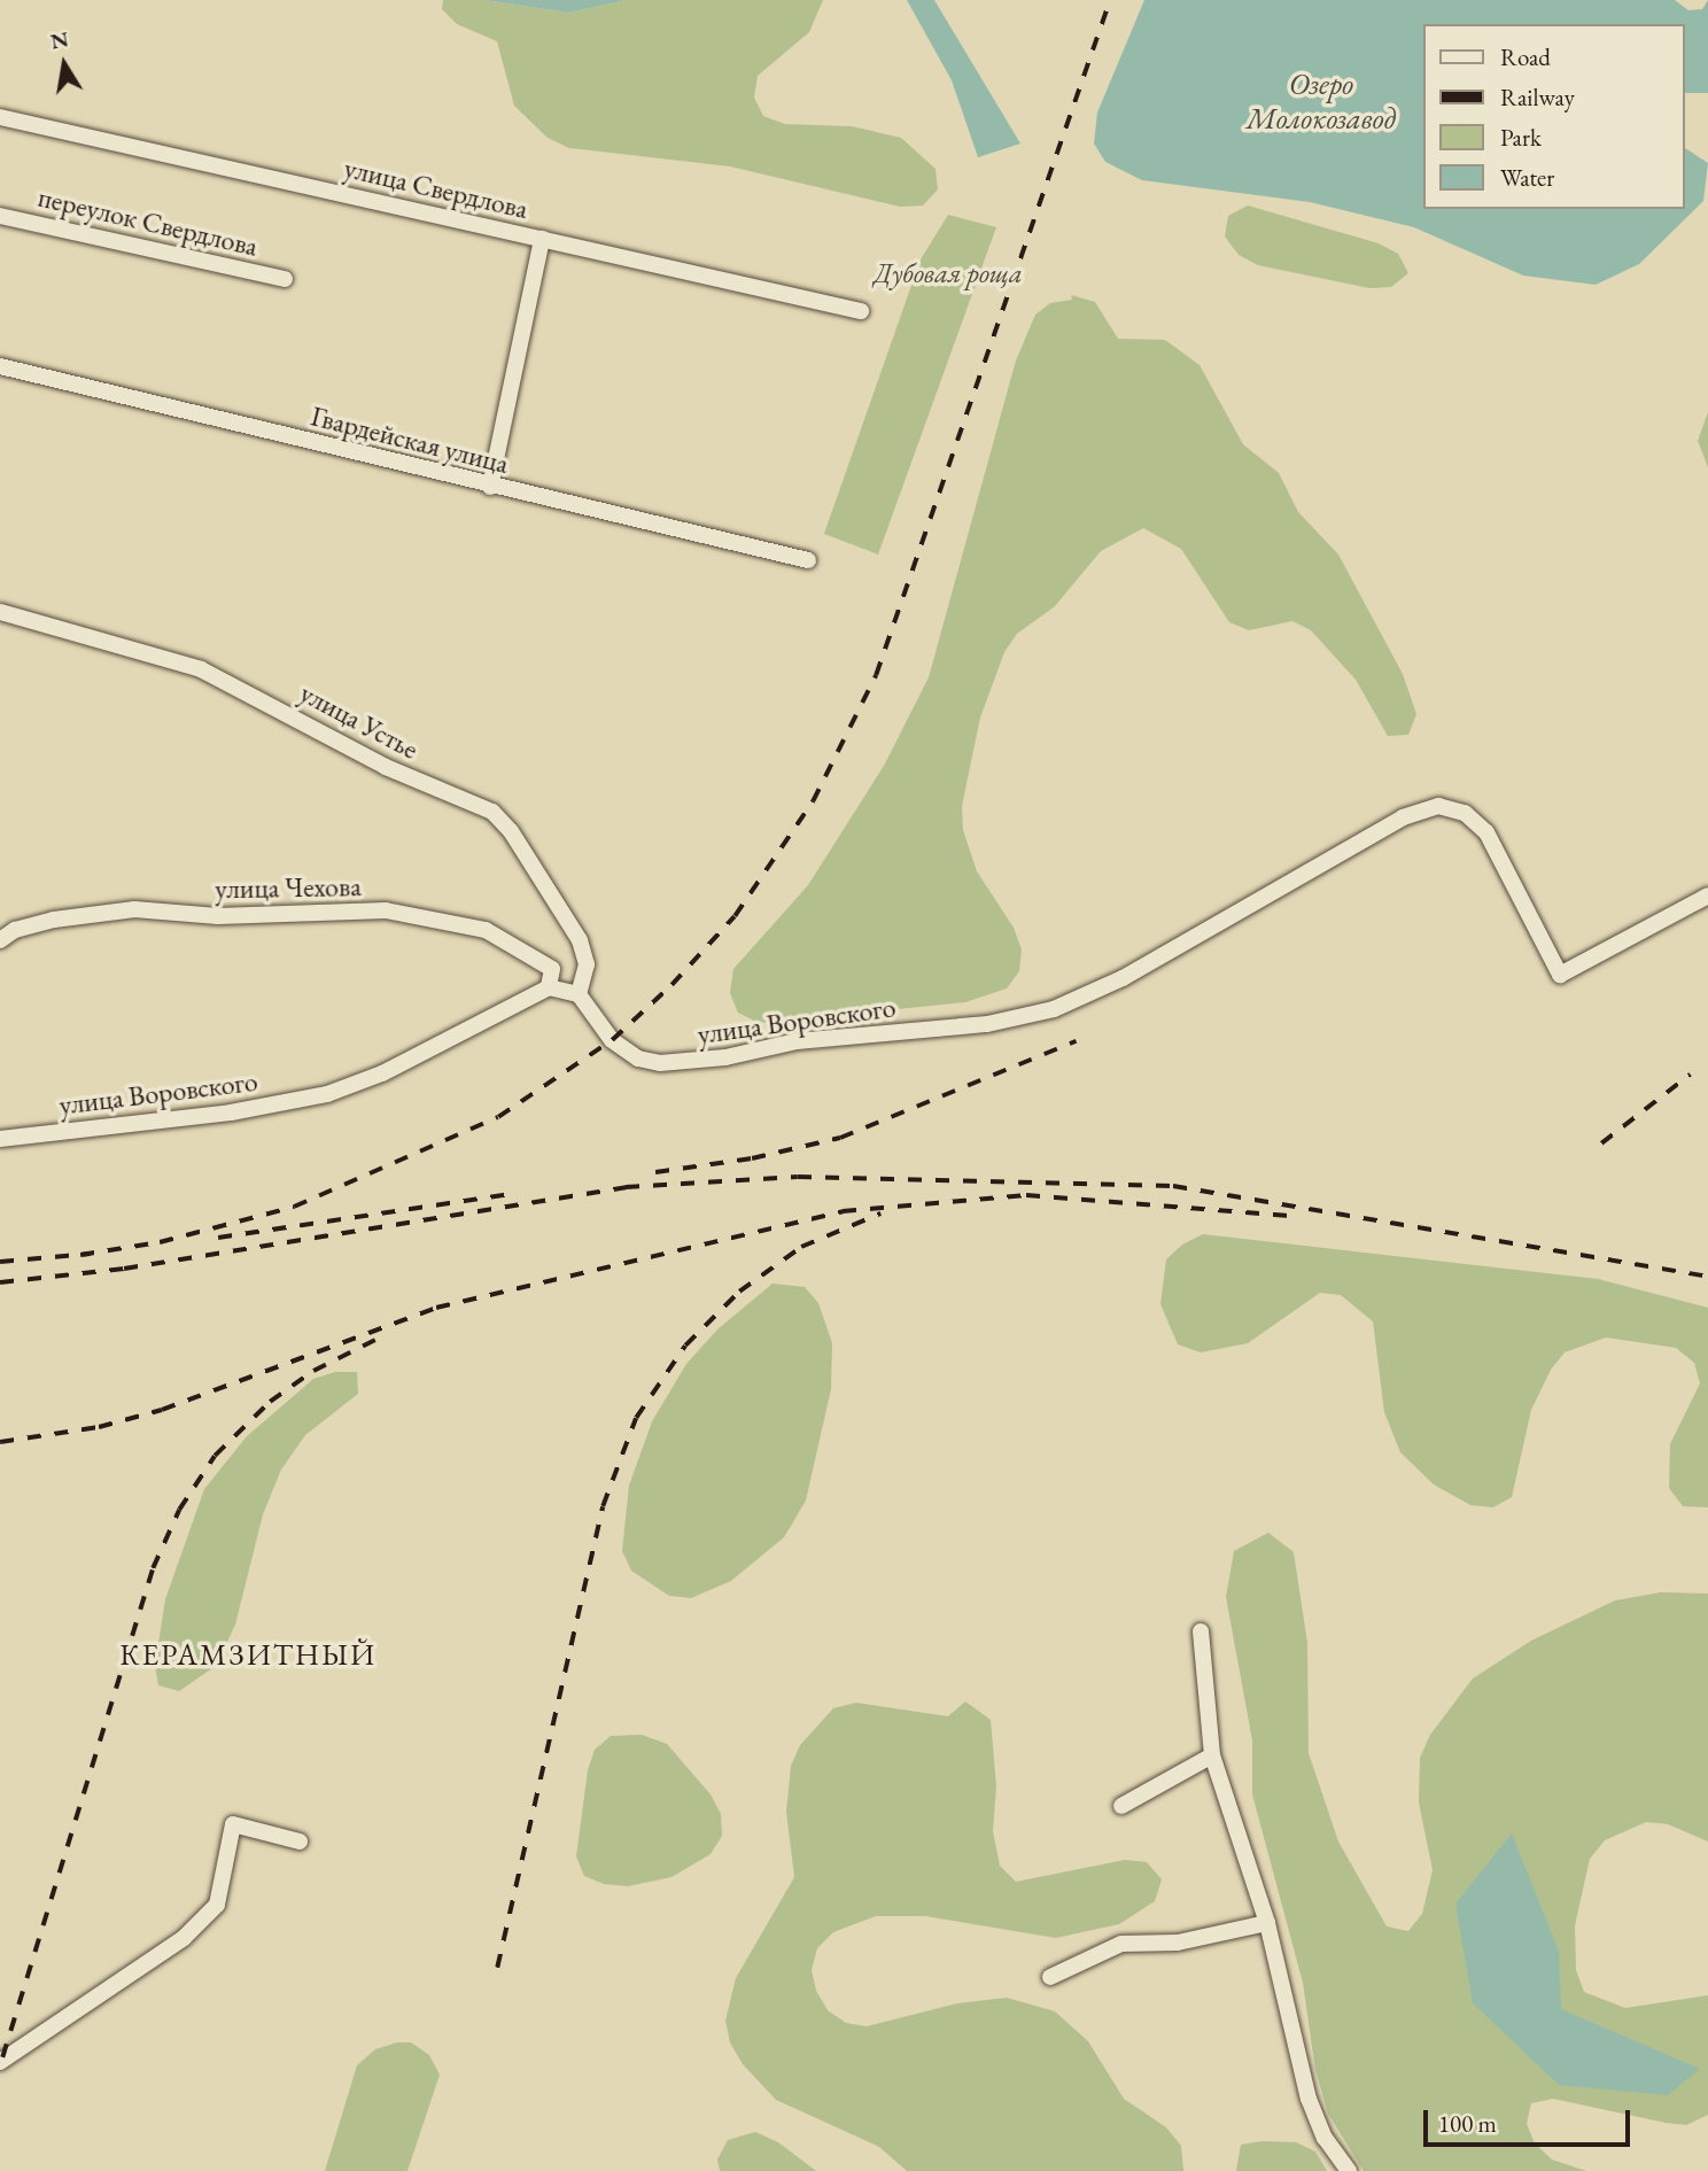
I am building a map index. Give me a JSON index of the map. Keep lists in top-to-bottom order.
{
  "streets": {
    "street": [
      "улица Свердлова",
      "переулок Свердлова",
      "Гвардейская улица",
      "улица Устье",
      "улица Чехова",
      "улица Воровского"
    ]
  },
  "crossings": [
    ["улица Устье", "улица Воровского"],
    ["улица Чехова", "улица Воровского"]
  ],
  "districts": ["КЕРАМЗИТНЫЙ"],
  "water": ["Озеро Молокозавод"],
  "parks": ["Дубовая роща"],
  "legend": [
    "Road",
    "Railway",
    "Park",
    "Water"
  ],
  "scale_bar": "100 m",
  "north": "top"
}
